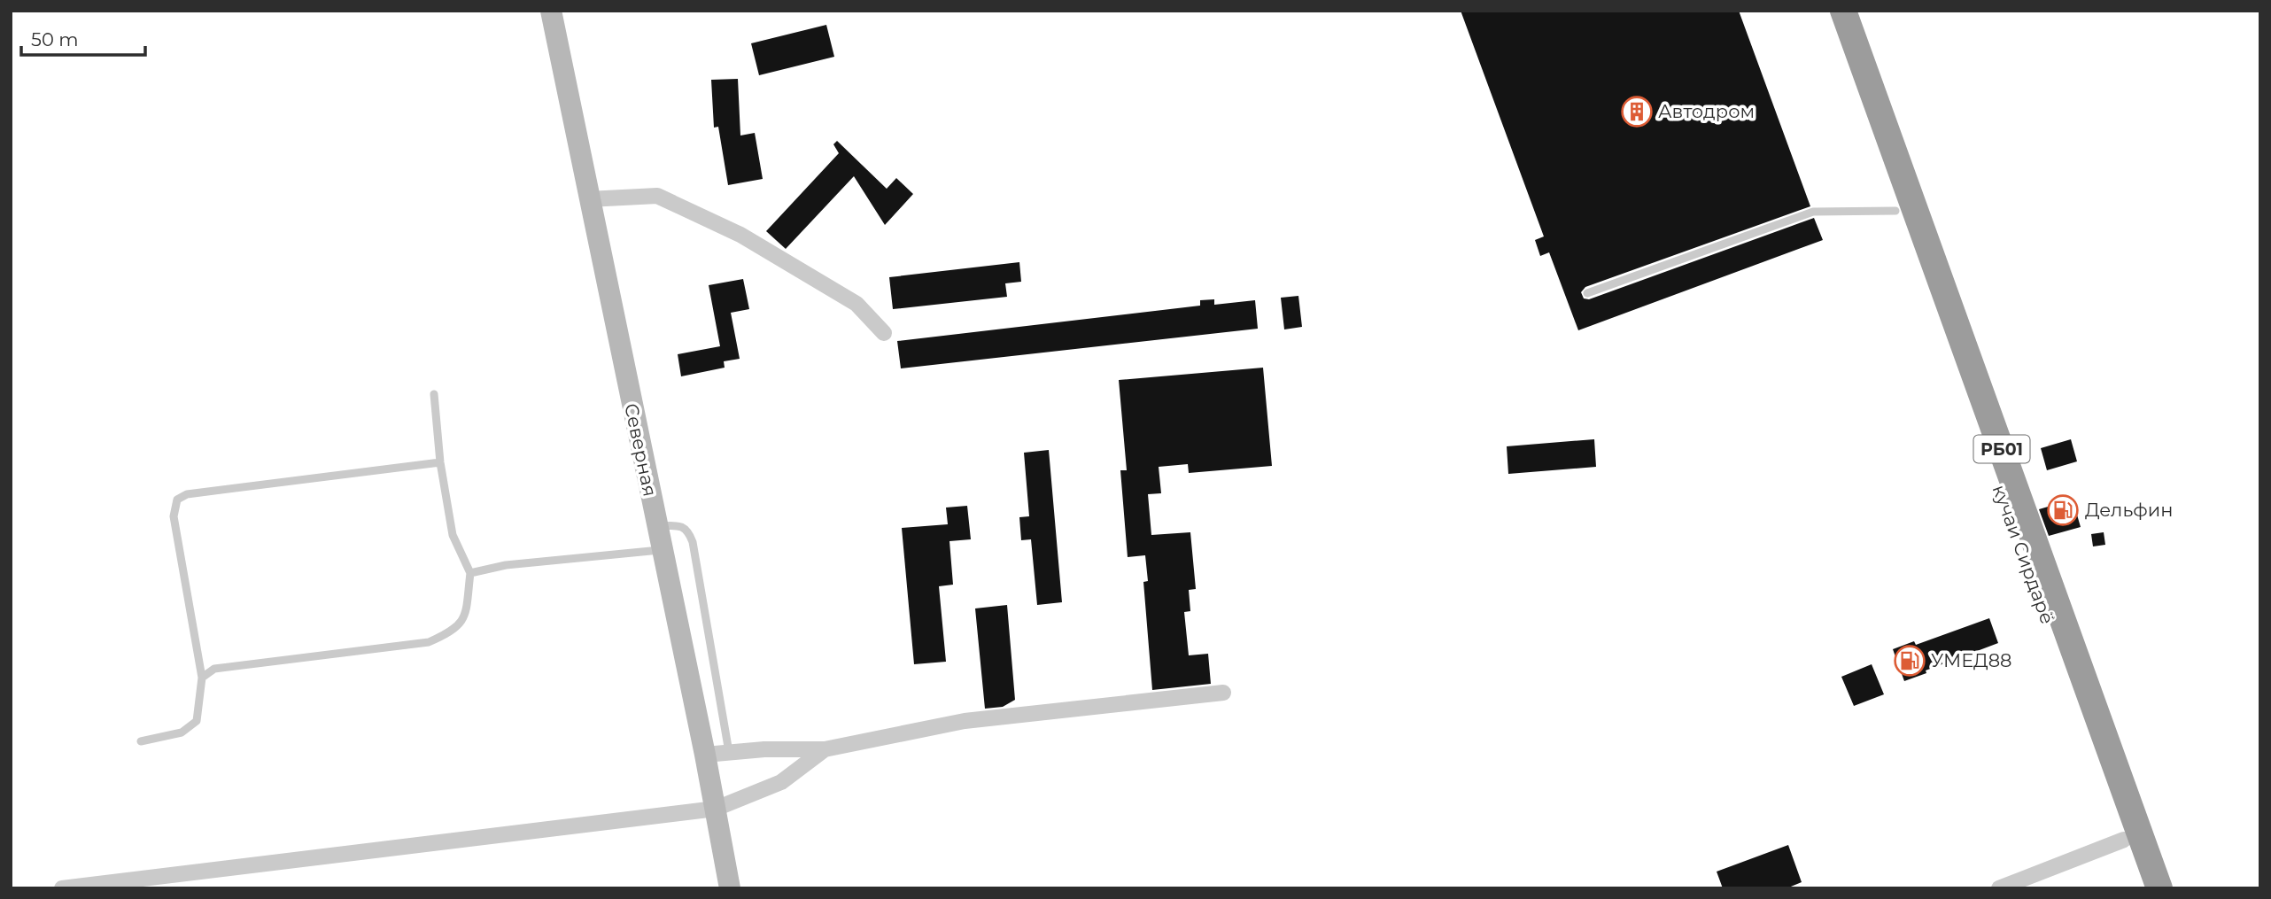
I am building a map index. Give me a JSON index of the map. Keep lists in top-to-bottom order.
{
  "streets": {
    "highway": ["РБ01", "кучаи Сирдарё"],
    "main road": ["Северная"]
  },
  "crossings": [
    ["РБ01", "кучаи Сирдарё"]
  ],
  "places": {
    "building": ["Автодром"],
    "fuel station": ["Дельфин", "УМЕД88"]
  },
  "scale_bar": "50 m"
}
